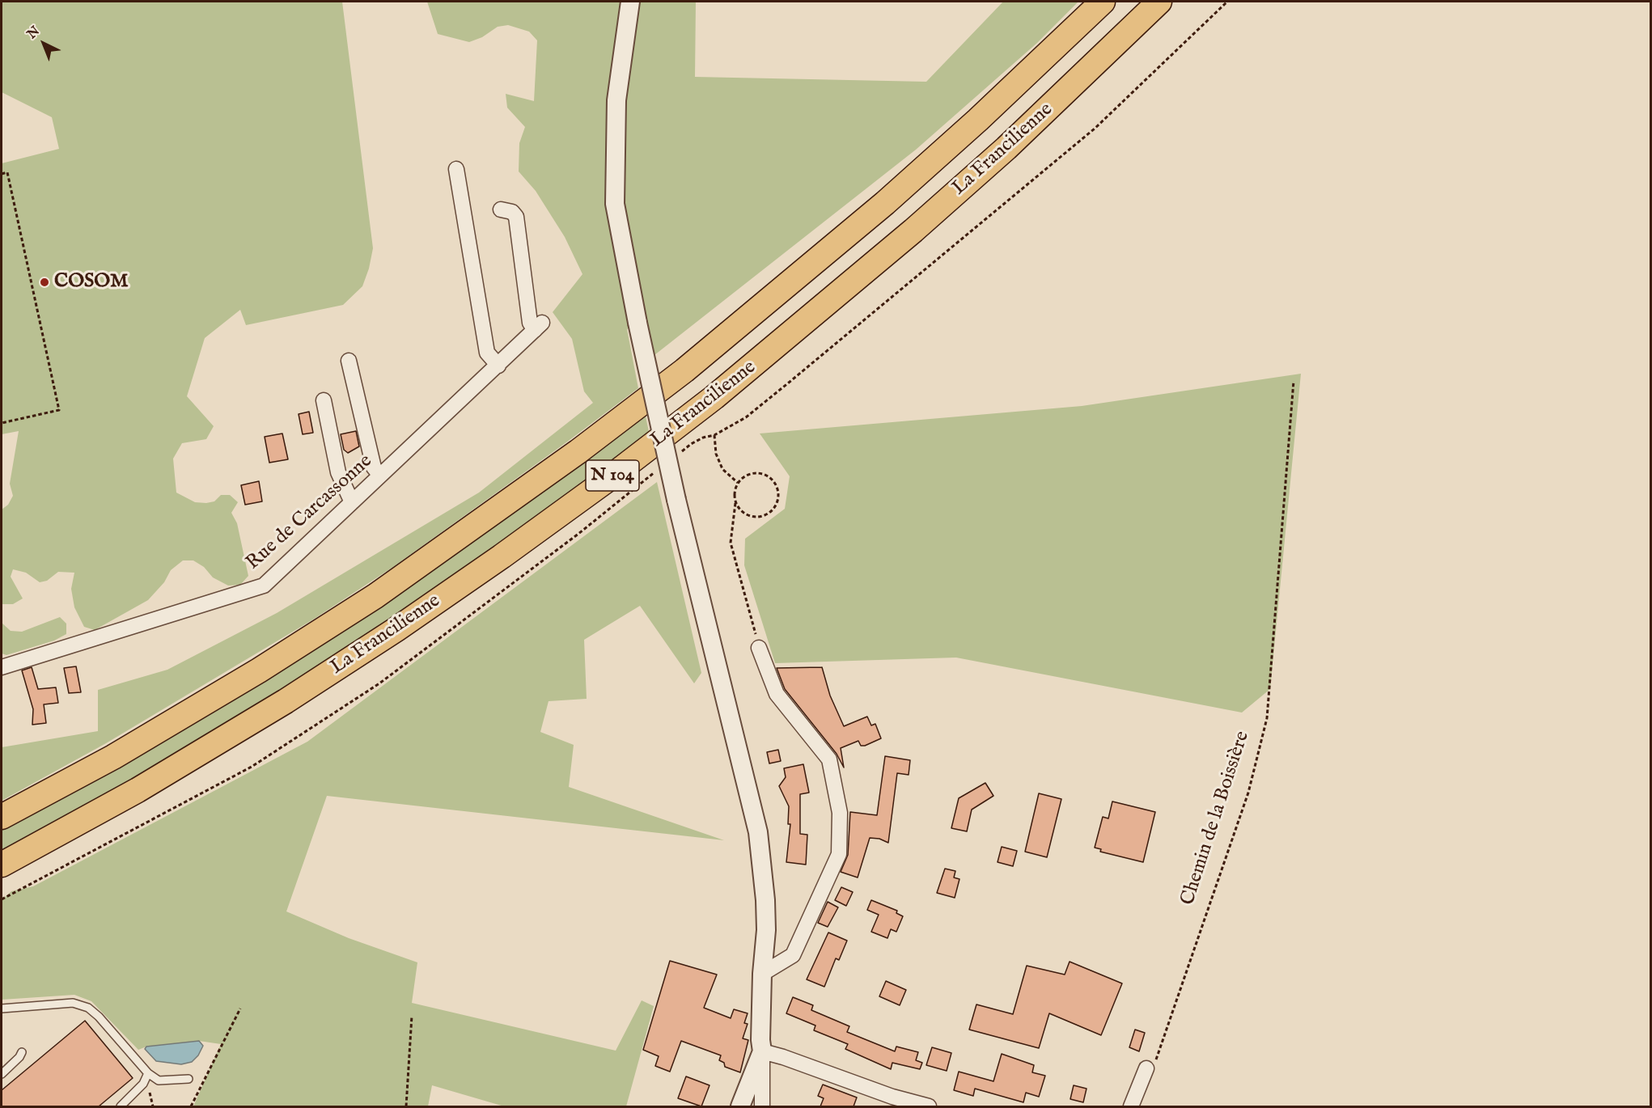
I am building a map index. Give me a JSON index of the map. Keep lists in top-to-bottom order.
{
  "streets": {
    "highway": ["La Francilienne", "N 104"],
    "street": ["Rue de Carcassonne"],
    "path": ["Chemin de la Boissière"]
  },
  "places": ["COSOM"],
  "north": "top left"
}
